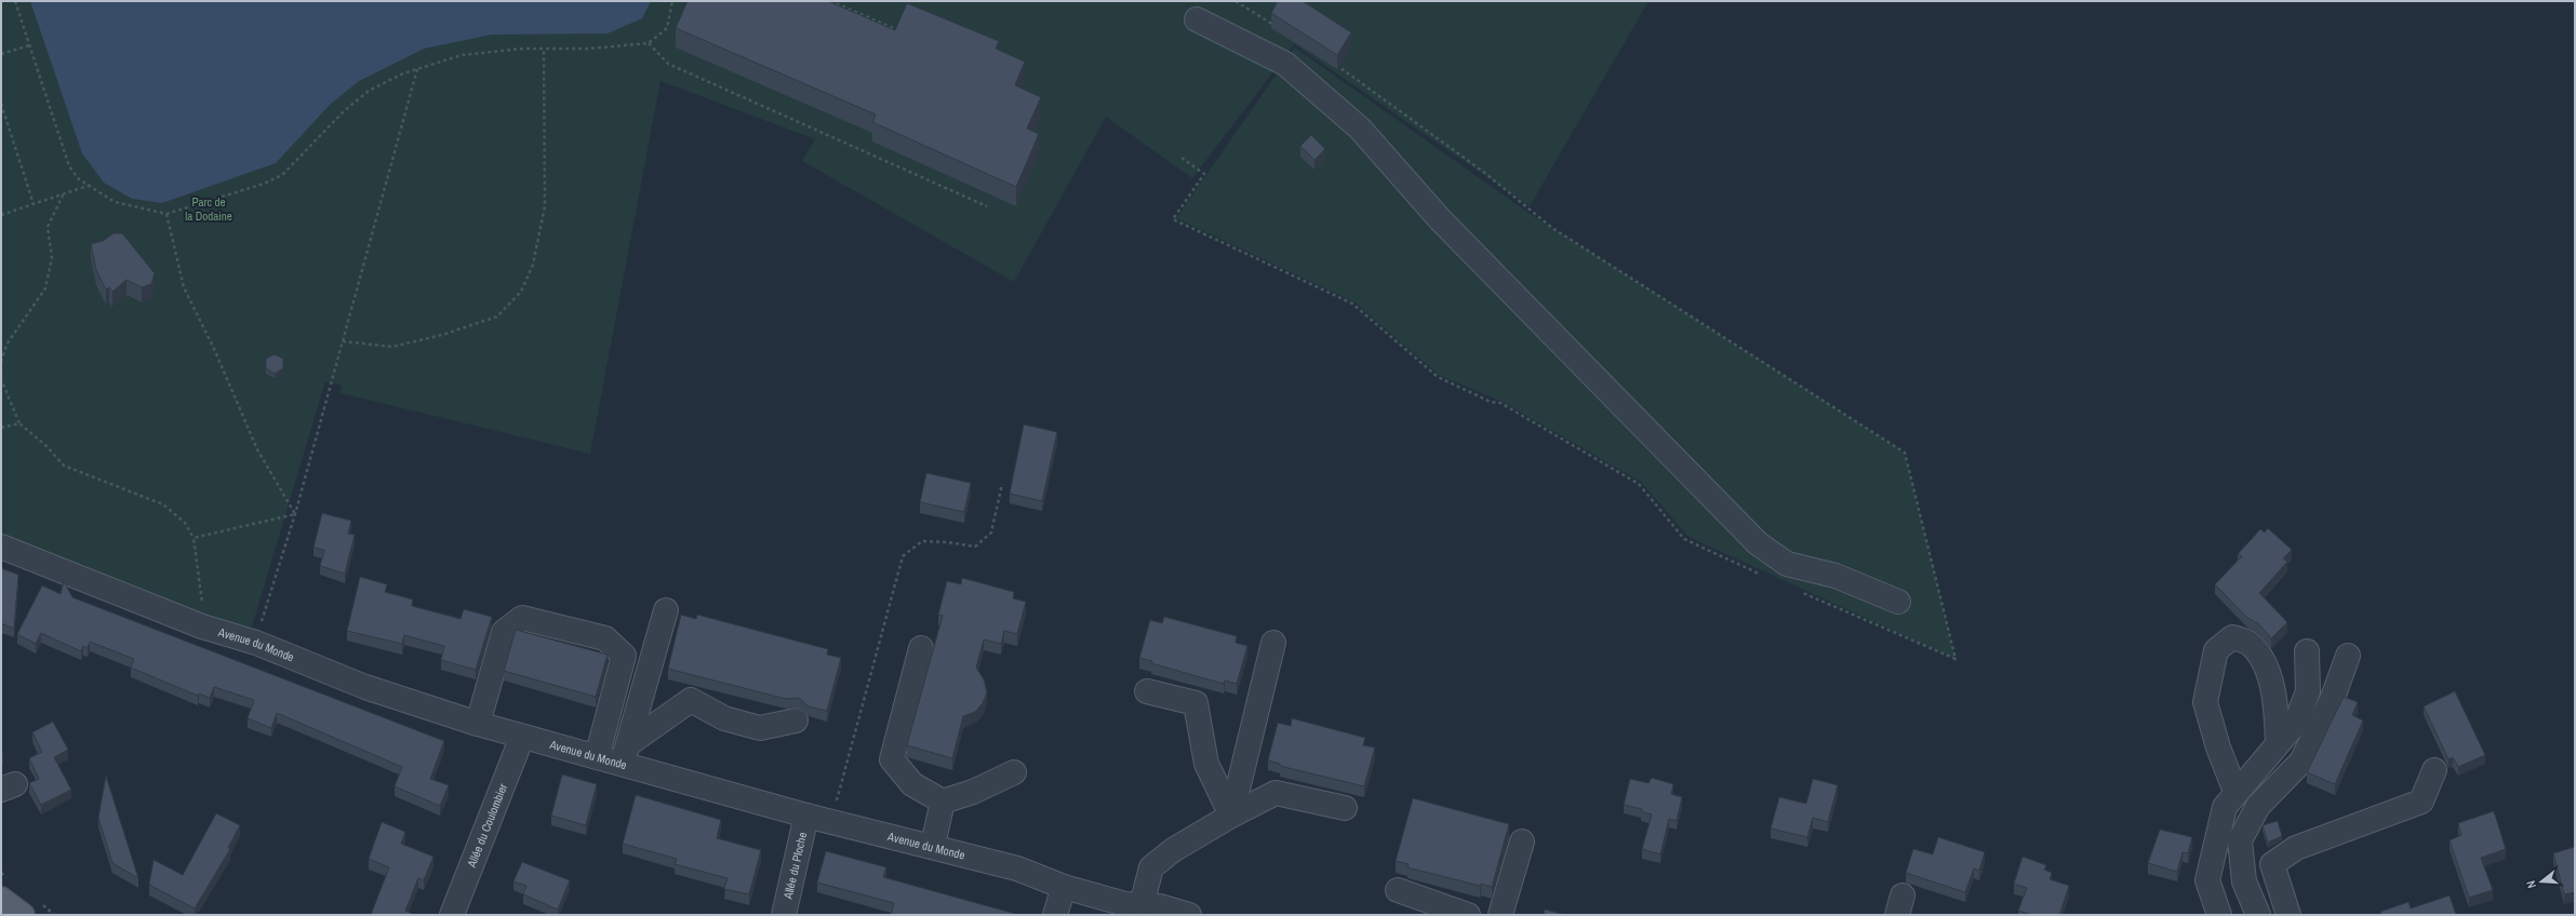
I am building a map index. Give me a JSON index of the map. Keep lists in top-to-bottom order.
{
  "streets": {
    "street": ["Avenue du Monde", "Allée du Coulombier", "Allée du Ploche"]
  },
  "crossings": [
    ["Avenue du Monde", "Allée du Coulombier"],
    ["Avenue du Monde", "Allée du Ploche"]
  ],
  "parks": ["Parc de la Dodaine"],
  "north": "left"
}
